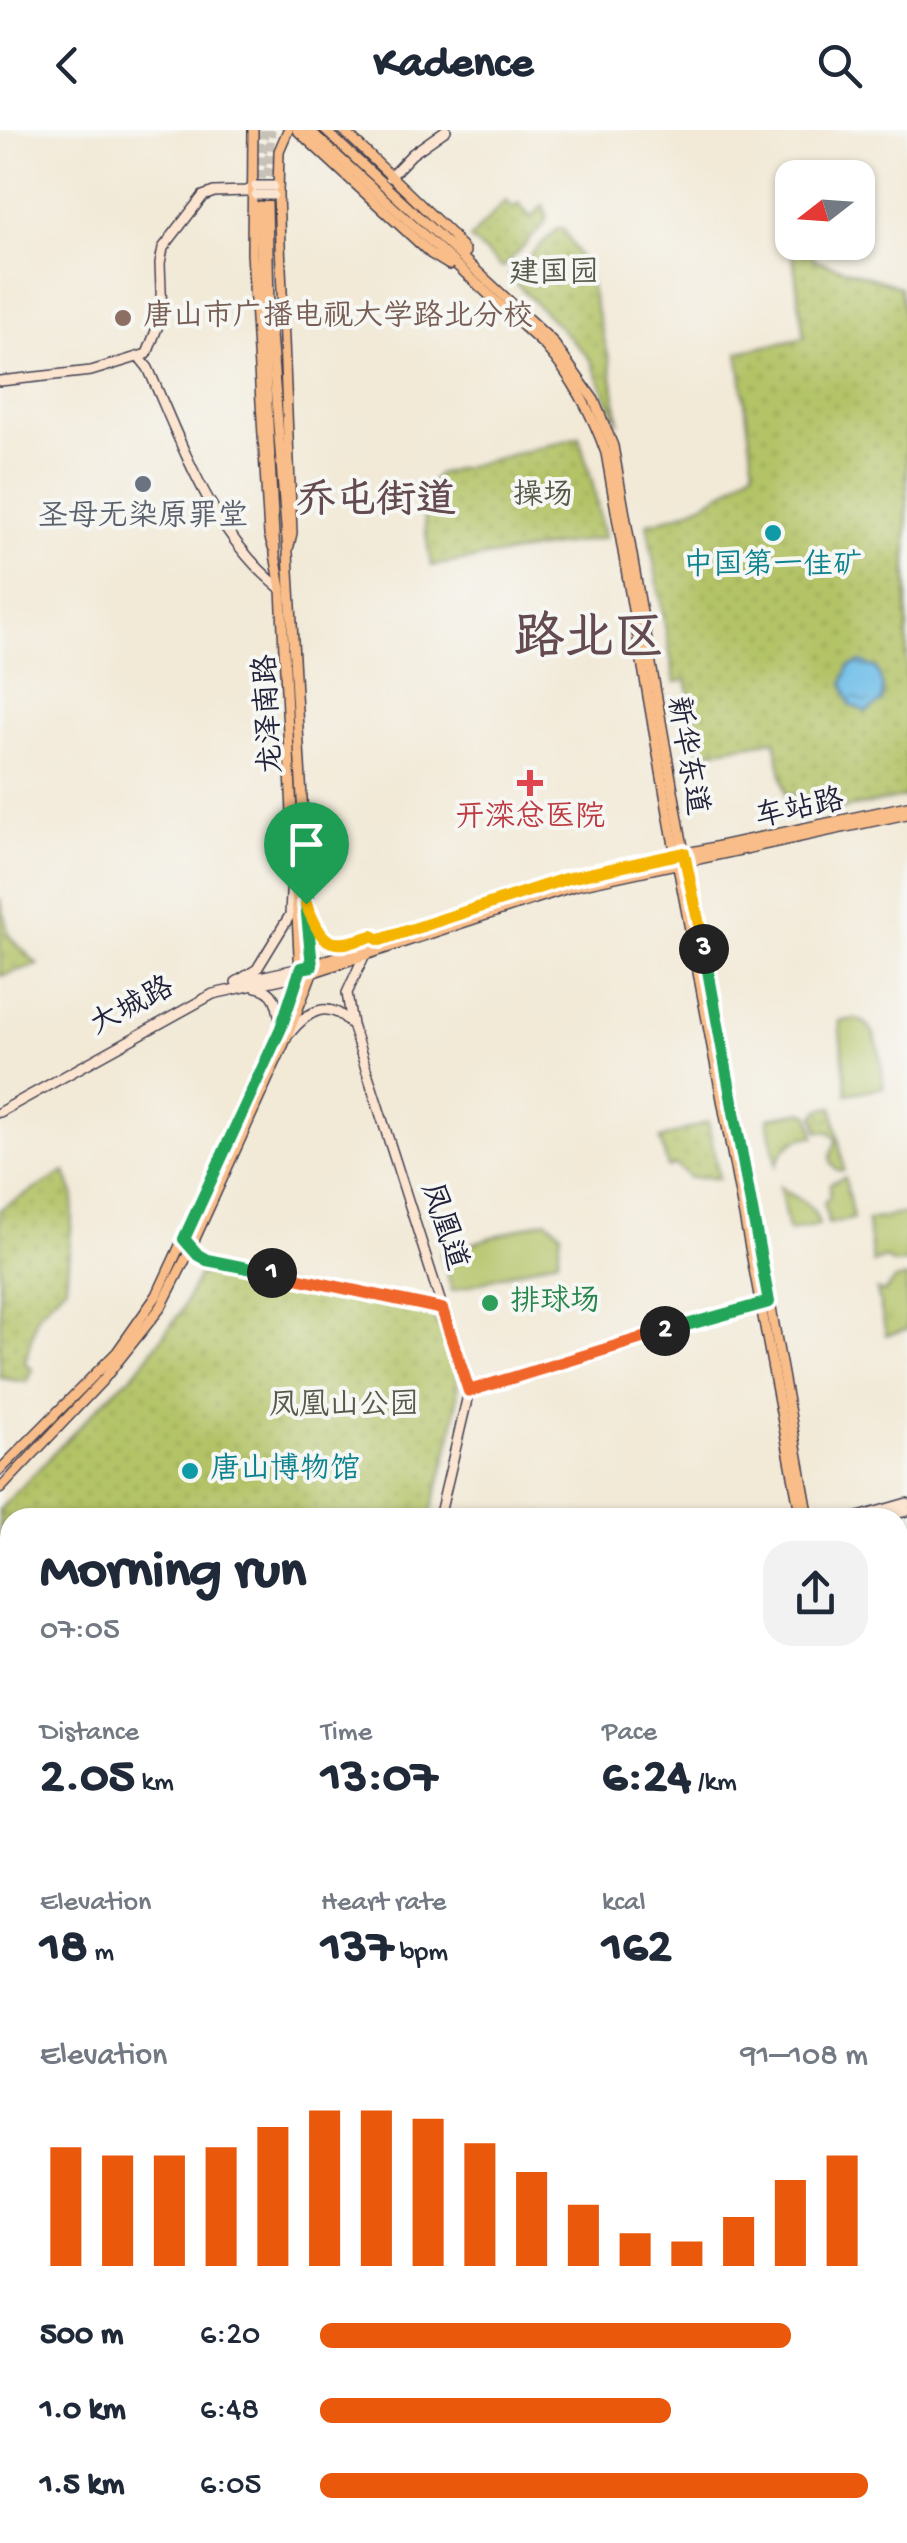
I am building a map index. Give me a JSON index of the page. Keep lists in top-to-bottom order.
{
  "streets": {
    "main road": ["龙泽南路", "新华东道", "车站路"],
    "street": ["大城路", "凤凰道"]
  },
  "crossings": [
    ["龙泽南路", "车站路"],
    ["新华东道", "车站路"],
    ["车站路", "凤凰道"]
  ],
  "districts": ["乔屯街道", "路北区"],
  "parks": ["建国园", "操场", "凤凰山公园"],
  "places": {
    "other": [
      "唐山市广播电视大学路北分校",
      "圣母无染原罪堂",
      "中国第一佳矿",
      "排球场",
      "唐山博物馆"
    ],
    "health": ["开滦总医院"]
  },
  "north": "left",
  "page": {
    "header": "Kadence",
    "pins": ["3", "1", "2"],
    "heading": ["Morning run", "07:05"],
    "stats": [
      ["Distance", "2.05 km"],
      ["Time", "13:07"],
      ["Pace", "6:24 /km"],
      ["Elevation", "18 m"],
      ["Heart rate", "137 bpm"],
      ["kcal", "162"]
    ],
    "chart": ["Elevation", "91–108 m"],
    "list": [
      {
        "name": "500 m",
        "note": "6:20"
      },
      {
        "name": "1.0 km",
        "note": "6:48"
      },
      {
        "name": "1.5 km",
        "note": "6:05"
      }
    ]
  }
}
